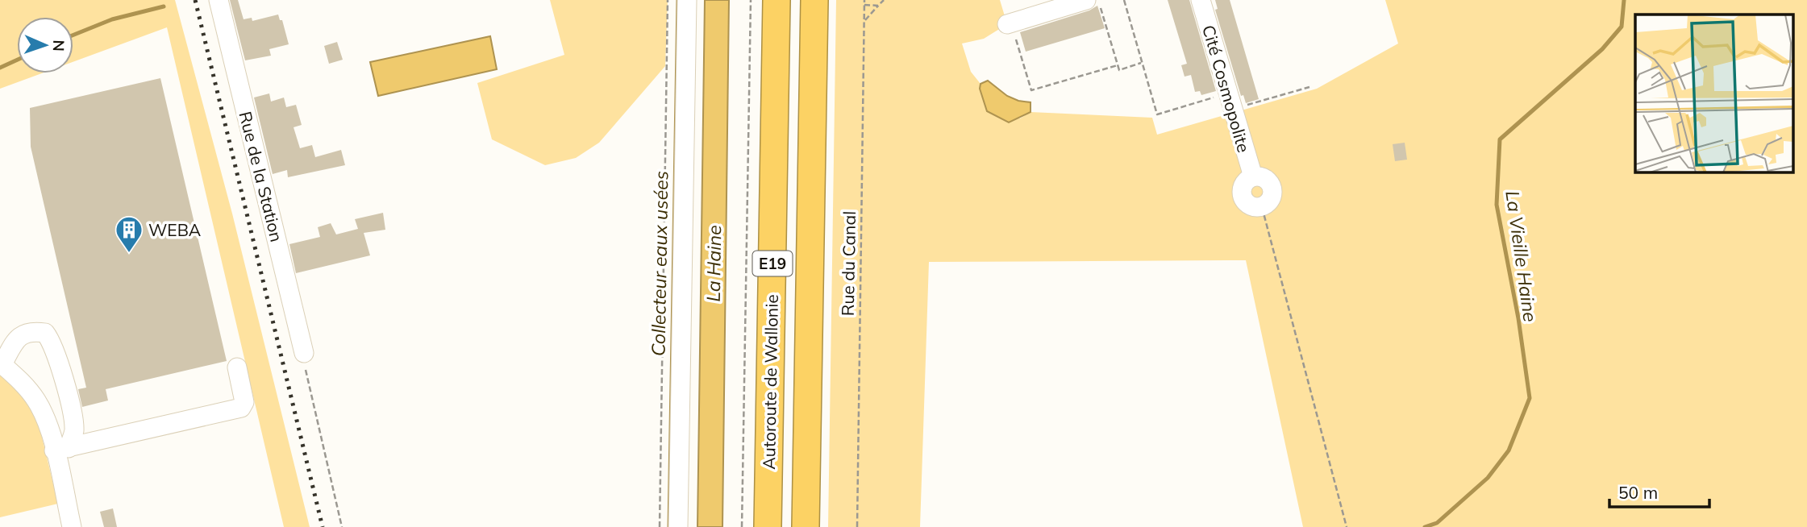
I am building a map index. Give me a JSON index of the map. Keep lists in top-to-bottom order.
{
  "streets": {
    "highway": ["E19", "Autoroute de Wallonie"],
    "street": ["Cité Cosmopolite", "Rue de la Station"],
    "path": ["Rue du Canal"]
  },
  "water": ["La Vieille Haine", "Collecteur eaux usées", "La Haine"],
  "places": {
    "building": ["WEBA"]
  },
  "scale_bar": "50 m",
  "north": "right"
}
